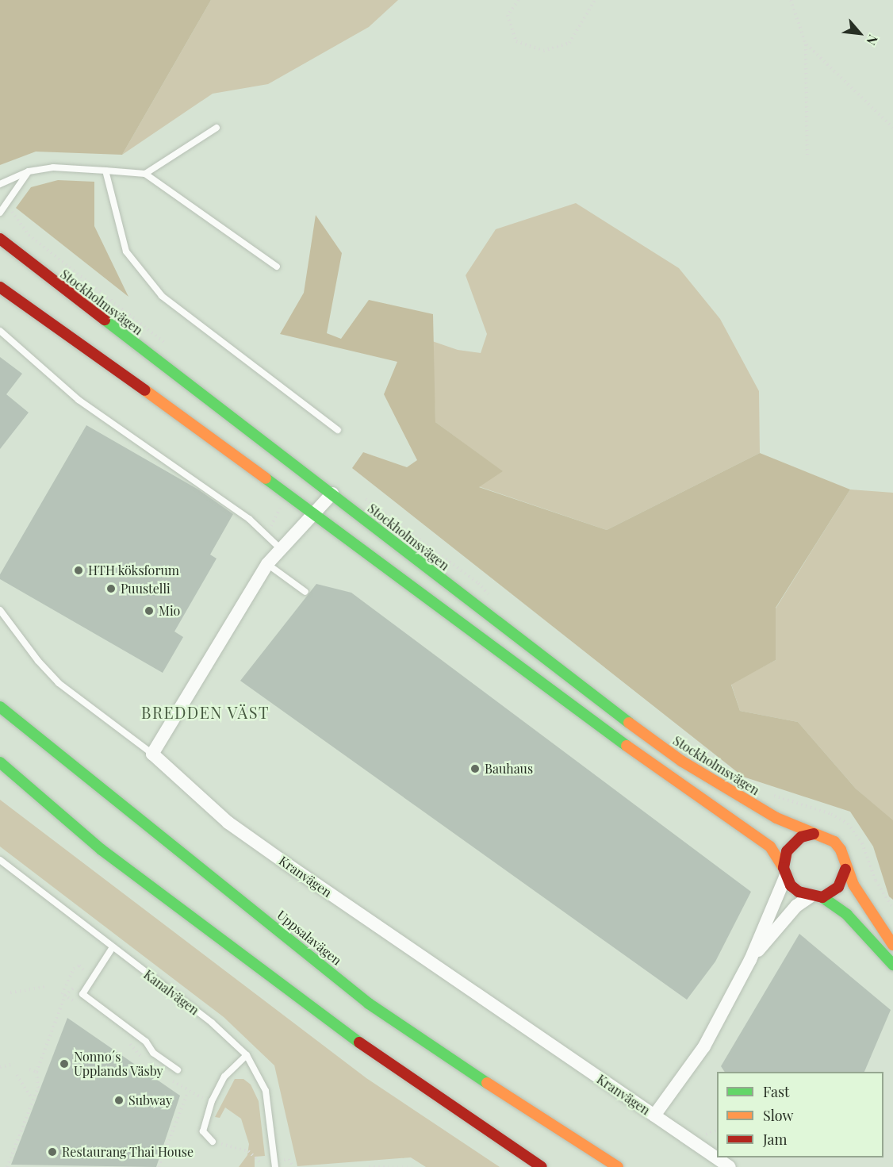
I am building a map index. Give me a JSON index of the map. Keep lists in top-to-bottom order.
{
  "streets": {
    "main road": ["Stockholmsvägen", "Uppsalavägen"],
    "street": ["Kranvägen"],
    "lane": ["Kanalvägen"]
  },
  "districts": ["BREDDEN VÄST"],
  "places": [
    "HTH köksforum",
    "Puustelli",
    "Mio",
    "Bauhaus",
    "Nonno´s Upplands Väsby",
    "Subway",
    "Restaurang Thai House"
  ],
  "legend": ["Fast", "Slow", "Jam"],
  "north": "bottom right"
}
